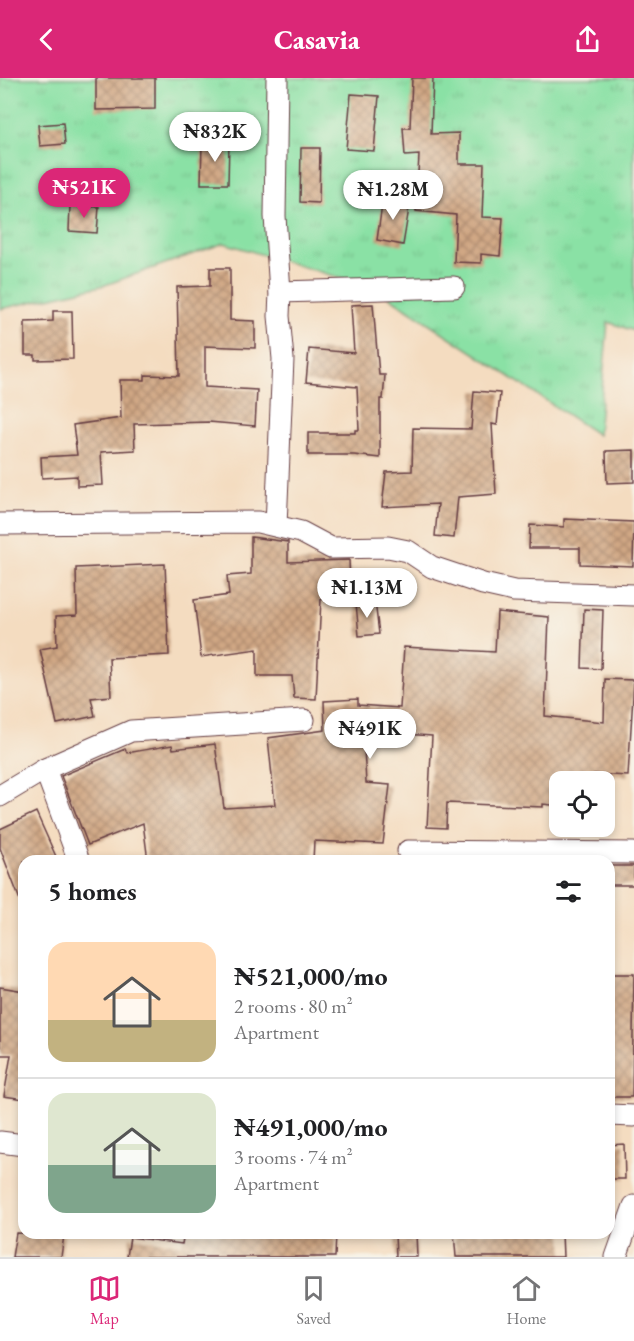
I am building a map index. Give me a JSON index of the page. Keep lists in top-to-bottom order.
{
  "page": {
    "header": "Casavia",
    "price": [
      "₦832K",
      "₦521K",
      "₦1.28M",
      "₦1.13M",
      "₦491K"
    ],
    "heading": "5 homes",
    "list": [
      {
        "name": "₦521,000/mo",
        "note": "2 rooms · 80 m² · Apartment"
      },
      {
        "name": "₦491,000/mo",
        "note": "3 rooms · 74 m² · Apartment"
      }
    ],
    "tabs": ["Map", "Saved", "Home"]
  }
}
